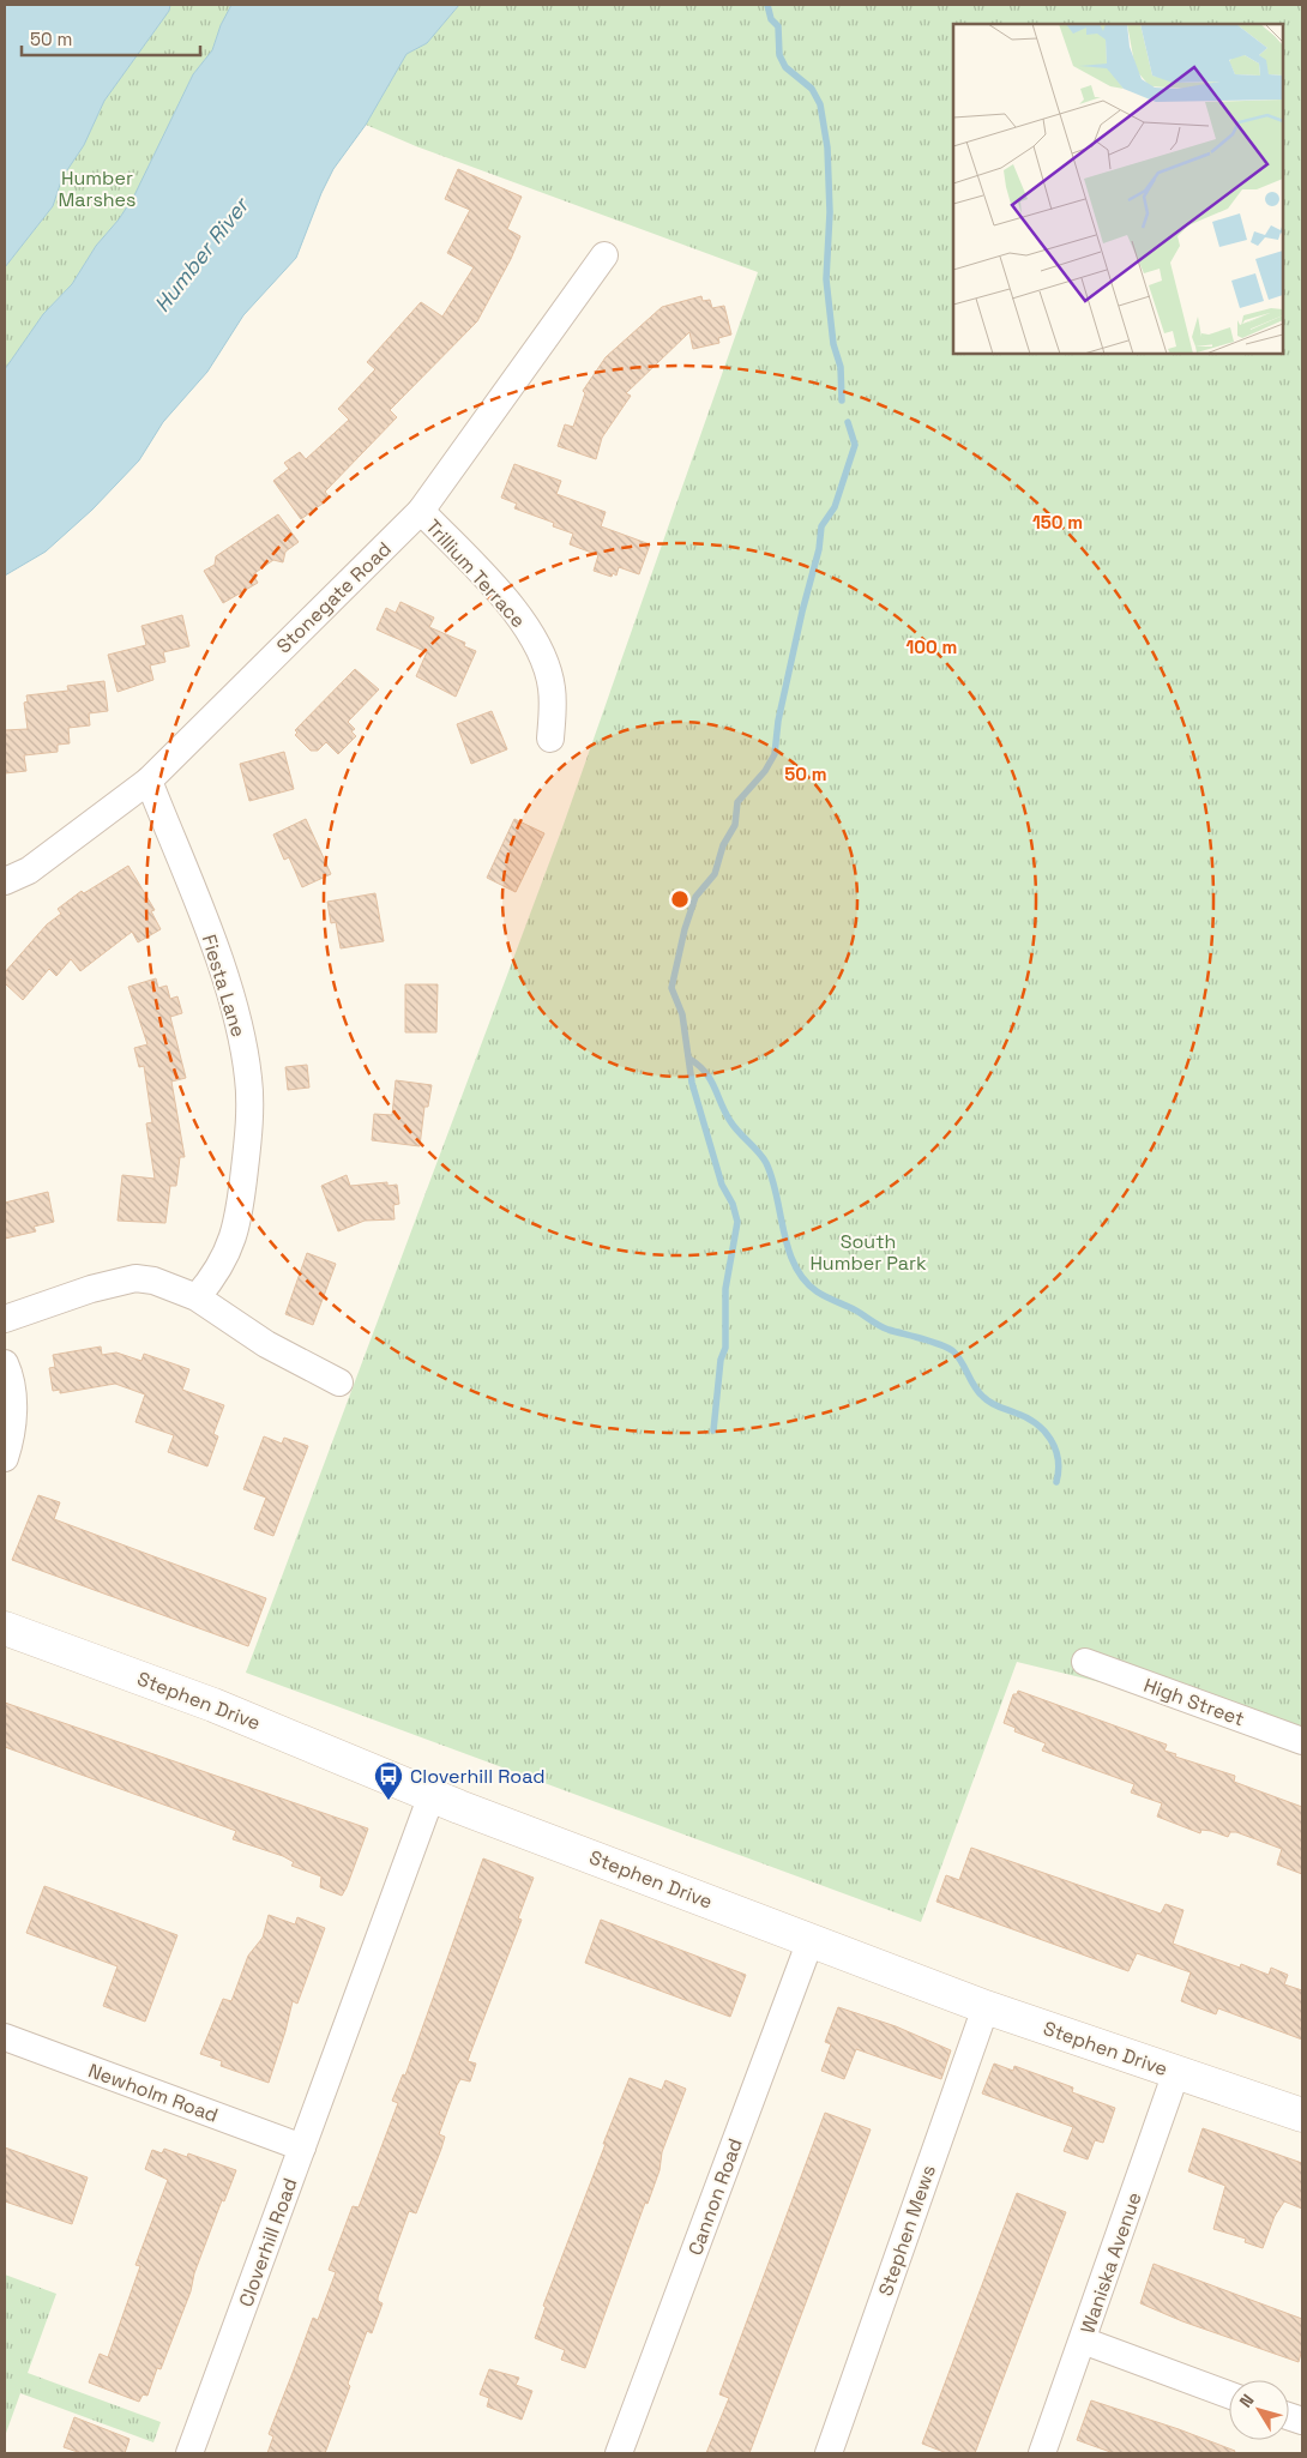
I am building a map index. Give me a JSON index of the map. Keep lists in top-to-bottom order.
{
  "streets": {
    "street": [
      "Trillium Terrace",
      "Stonegate Road",
      "Fiesta Lane",
      "Stephen Drive",
      "High Street",
      "Newholm Road",
      "Cannon Road",
      "Stephen Mews",
      "Cloverhill Road",
      "Waniska Avenue"
    ]
  },
  "crossings": [
    ["Trillium Terrace", "Stonegate Road"],
    ["Stonegate Road", "Fiesta Lane"],
    ["Stephen Drive", "Cannon Road"],
    ["Stephen Drive", "Stephen Mews"],
    ["Stephen Drive", "Cloverhill Road"],
    ["Stephen Drive", "Waniska Avenue"],
    ["Newholm Road", "Cloverhill Road"]
  ],
  "water": ["Humber River"],
  "parks": ["Humber Marshes", "South Humber Park"],
  "places": {
    "bus stop": ["Cloverhill Road"]
  },
  "scale_bar": "50 m",
  "north": "top left",
  "rings": ["150 m", "100 m", "50 m"]
}
